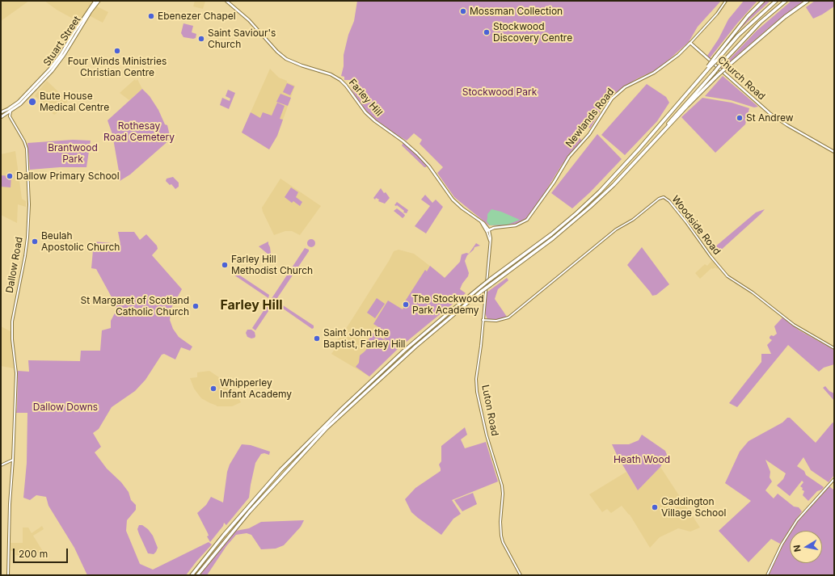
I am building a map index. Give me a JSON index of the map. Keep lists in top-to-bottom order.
{
  "streets": {
    "highway": ["Stuart Street"],
    "main road": ["Church Road", "Farley Hill", "Newlands Road"],
    "street": ["Woodside Road", "Dallow Road", "Luton Road"]
  },
  "crossings": [
    ["Church Road", "Newlands Road"],
    ["Farley Hill", "Newlands Road"],
    ["Farley Hill", "Luton Road"],
    ["Newlands Road", "Luton Road"],
    ["Woodside Road", "Luton Road"]
  ],
  "districts": ["Farley Hill"],
  "parks": [
    "Stockwood Park",
    "Rothesay Road Cemetery",
    "Brantwood Park",
    "Dallow Downs",
    "Heath Wood"
  ],
  "places": [
    "Mossman Collection",
    "Ebenezer Chapel",
    "Stockwood Discovery Centre",
    "Saint Saviour's Church",
    "Four Winds Ministries Christian Centre",
    "Bute House Medical Centre",
    "St Andrew",
    "Dallow Primary School",
    "Beulah Apostolic Church",
    "Farley Hill Methodist Church",
    "The Stockwood Park Academy",
    "St Margaret of Scotland Catholic Church",
    "Saint John the Baptist, Farley Hill",
    "Whipperley Infant Academy",
    "Caddington Village School"
  ],
  "scale_bar": "200 m",
  "north": "left"
}
